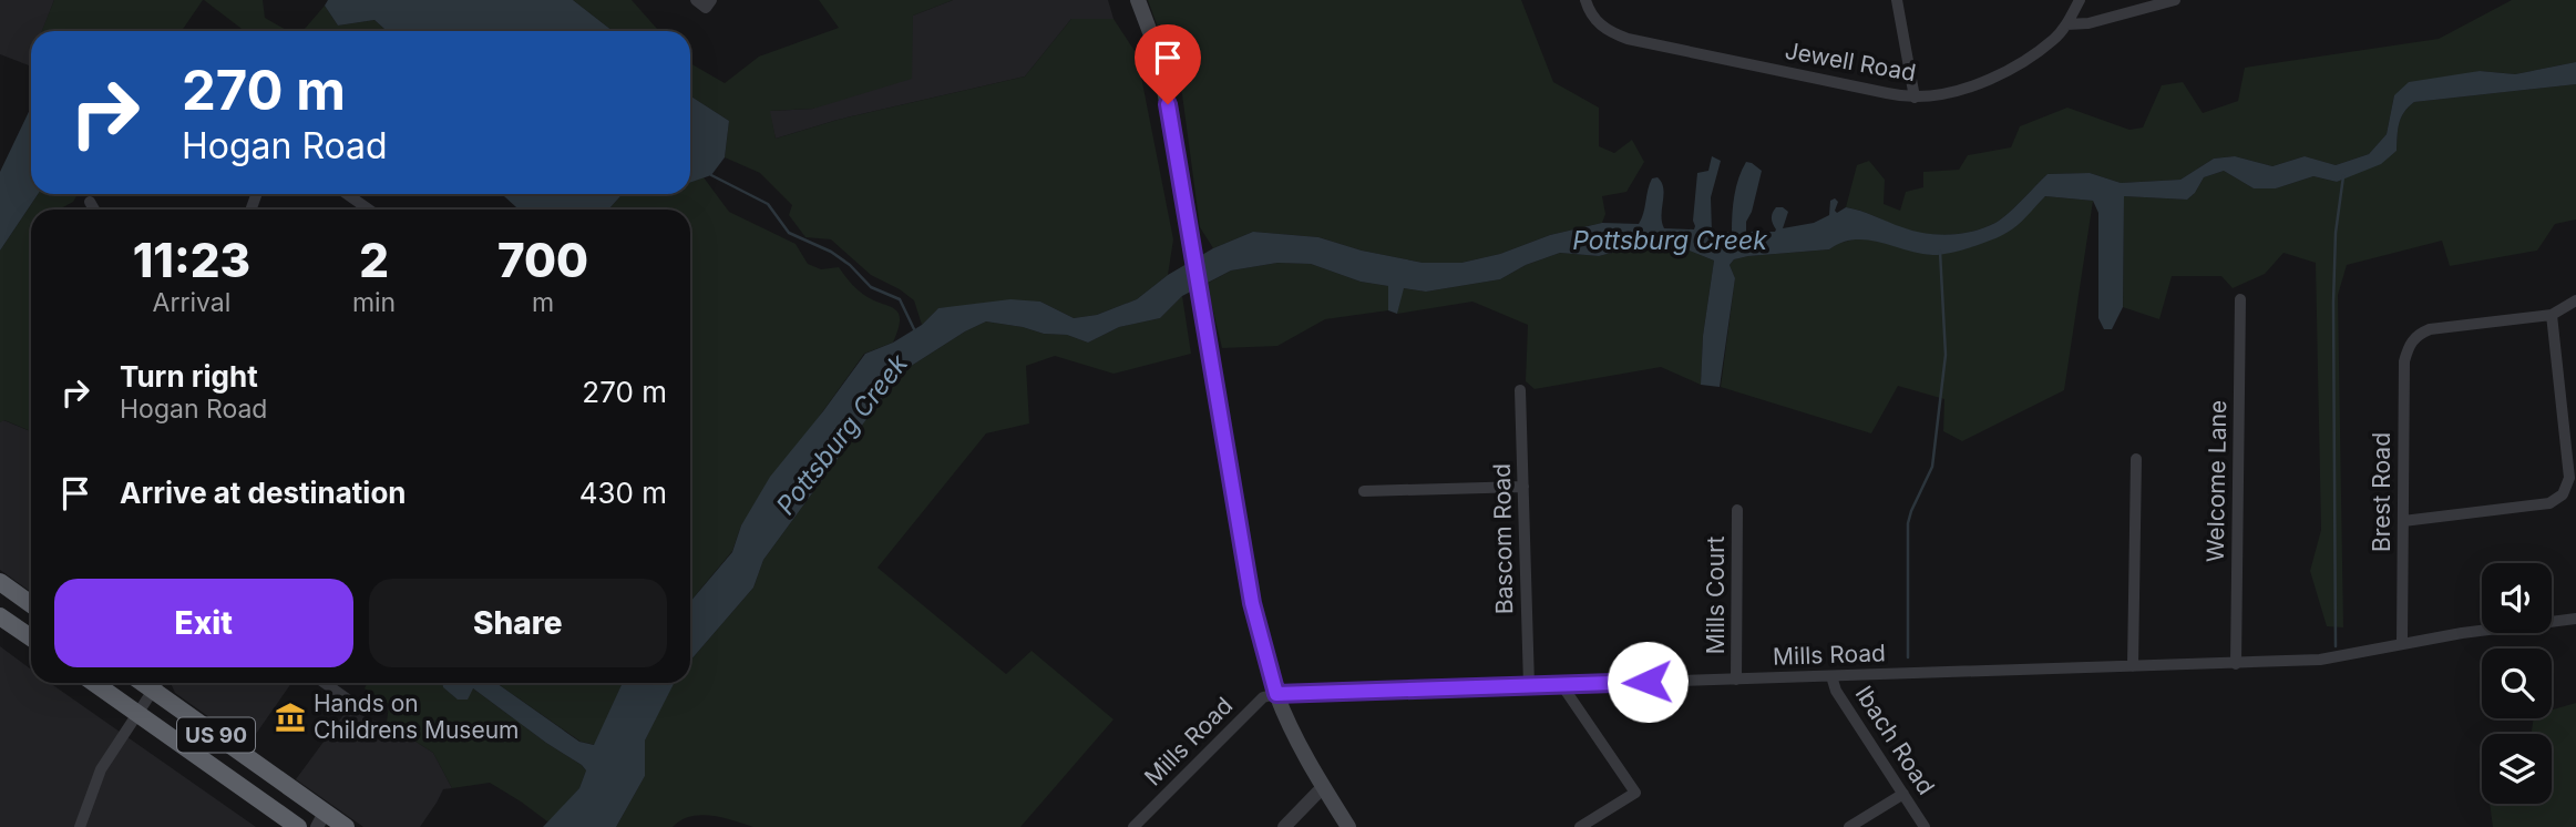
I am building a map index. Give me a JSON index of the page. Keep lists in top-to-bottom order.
{
  "streets": {
    "highway": ["US 90"],
    "street": [
      "Jewell Road",
      "Welcome Lane",
      "Brest Road",
      "Bascom Road",
      "Mills Court",
      "Mills Road",
      "Ibach Road"
    ]
  },
  "crossings": [
    ["Welcome Lane", "Mills Road"],
    ["Brest Road", "Mills Road"],
    ["Bascom Road", "Mills Road"],
    ["Mills Court", "Mills Road"],
    ["Mills Road", "Ibach Road"]
  ],
  "water": ["Pottsburg Creek"],
  "places": {
    "museum": ["Hands on Childrens Museum"]
  },
  "page": {
    "turn": ["270 m", "Hogan Road"],
    "eta": [
      "11:23",
      "Arrival",
      "2",
      "min",
      "700",
      "m"
    ],
    "list": [
      {
        "name": "Turn right",
        "note": "Hogan Road",
        "value": "270 m"
      },
      {
        "name": "Arrive at destination",
        "value": "430 m"
      }
    ],
    "buttons": ["Exit", "Share"]
  }
}
